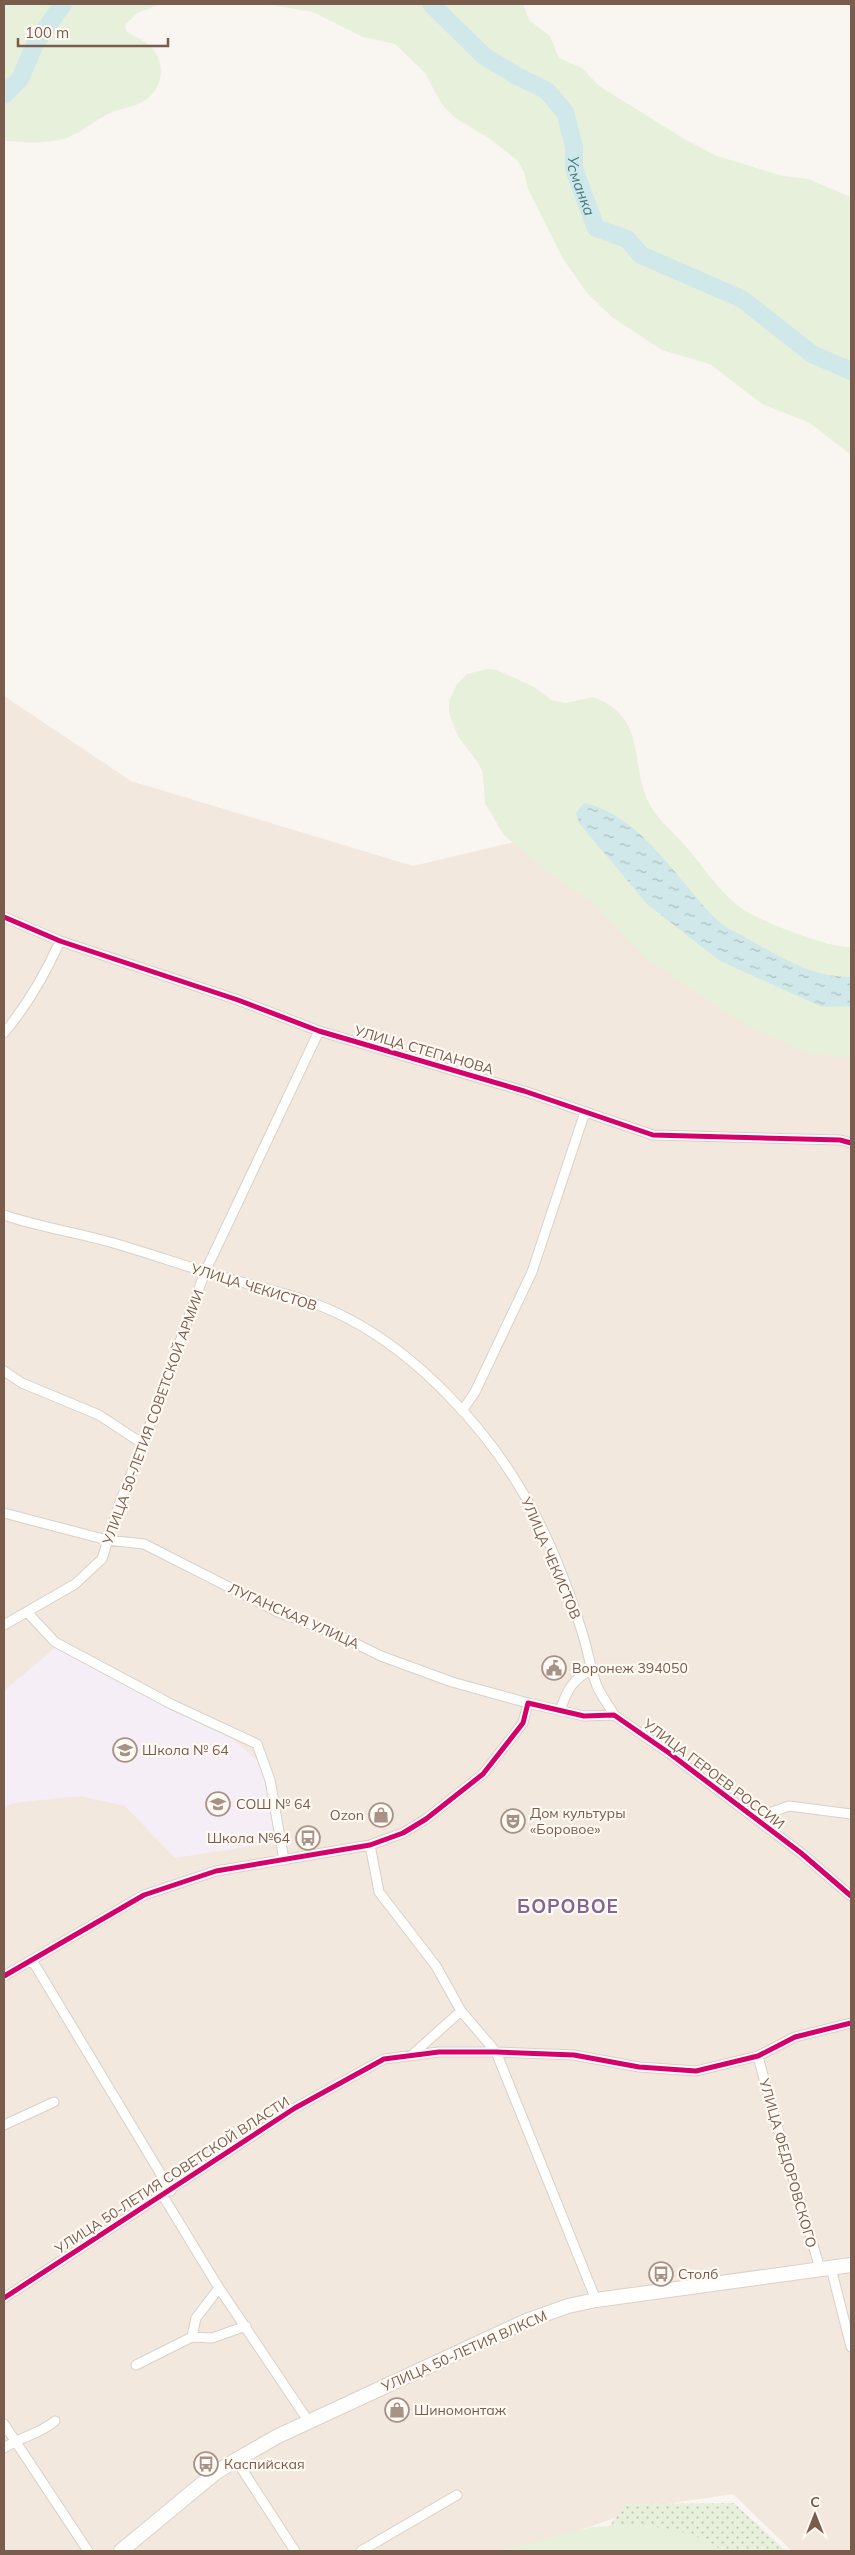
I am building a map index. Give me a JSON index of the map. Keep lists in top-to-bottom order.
{
  "streets": {
    "street": [
      "УЛИЦА СТЕПАНОВА",
      "УЛИЦА ЧЕКИСТОВ",
      "УЛИЦА 50-ЛЕТИЯ СОВЕТСКОЙ АРМИИ",
      "ЛУГАНСКАЯ УЛИЦА",
      "УЛИЦА ГЕРОЕВ РОССИИ",
      "УЛИЦА ФЕДОРОВСКОГО",
      "УЛИЦА 50-ЛЕТИЯ СОВЕТСКОЙ ВЛАСТИ",
      "УЛИЦА 50-ЛЕТИЯ ВЛКСМ"
    ]
  },
  "crossings": [
    ["УЛИЦА СТЕПАНОВА", "УЛИЦА 50-ЛЕТИЯ СОВЕТСКОЙ АРМИИ"],
    ["УЛИЦА ЧЕКИСТОВ", "УЛИЦА 50-ЛЕТИЯ СОВЕТСКОЙ АРМИИ"],
    ["УЛИЦА ЧЕКИСТОВ", "УЛИЦА ГЕРОЕВ РОССИИ"],
    ["УЛИЦА 50-ЛЕТИЯ СОВЕТСКОЙ АРМИИ", "ЛУГАНСКАЯ УЛИЦА"],
    ["УЛИЦА ФЕДОРОВСКОГО", "УЛИЦА 50-ЛЕТИЯ СОВЕТСКОЙ ВЛАСТИ"],
    ["УЛИЦА ФЕДОРОВСКОГО", "УЛИЦА 50-ЛЕТИЯ ВЛКСМ"]
  ],
  "districts": ["БОРОВОЕ"],
  "water": ["Усманка"],
  "places": {
    "public building": ["Воронеж 394050"],
    "school or university": ["Школа № 64", "СОШ № 64"],
    "shop": ["Ozon", "Шиномонтаж"],
    "theatre": ["Дом культуры «Боровое»"],
    "bus stop": ["Школа №64", "Столб", "Каспийская"]
  },
  "scale_bar": "100 m",
  "north": "top"
}
